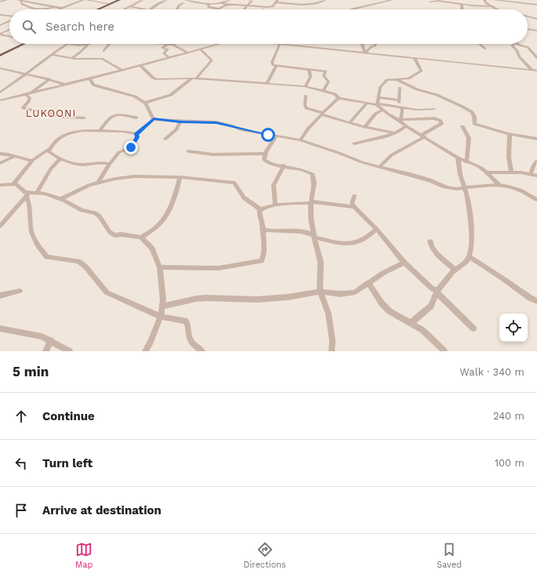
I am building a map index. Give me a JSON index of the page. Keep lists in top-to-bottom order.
{
  "districts": ["LUKOONI"],
  "page": {
    "search": "Search here",
    "heading": ["5 min", "Walk · 340 m"],
    "list": [
      ["Continue", "240 m"],
      ["Turn left", "100 m"],
      "Arrive at destination"
    ],
    "nav": ["Map", "Directions", "Saved"]
  }
}
